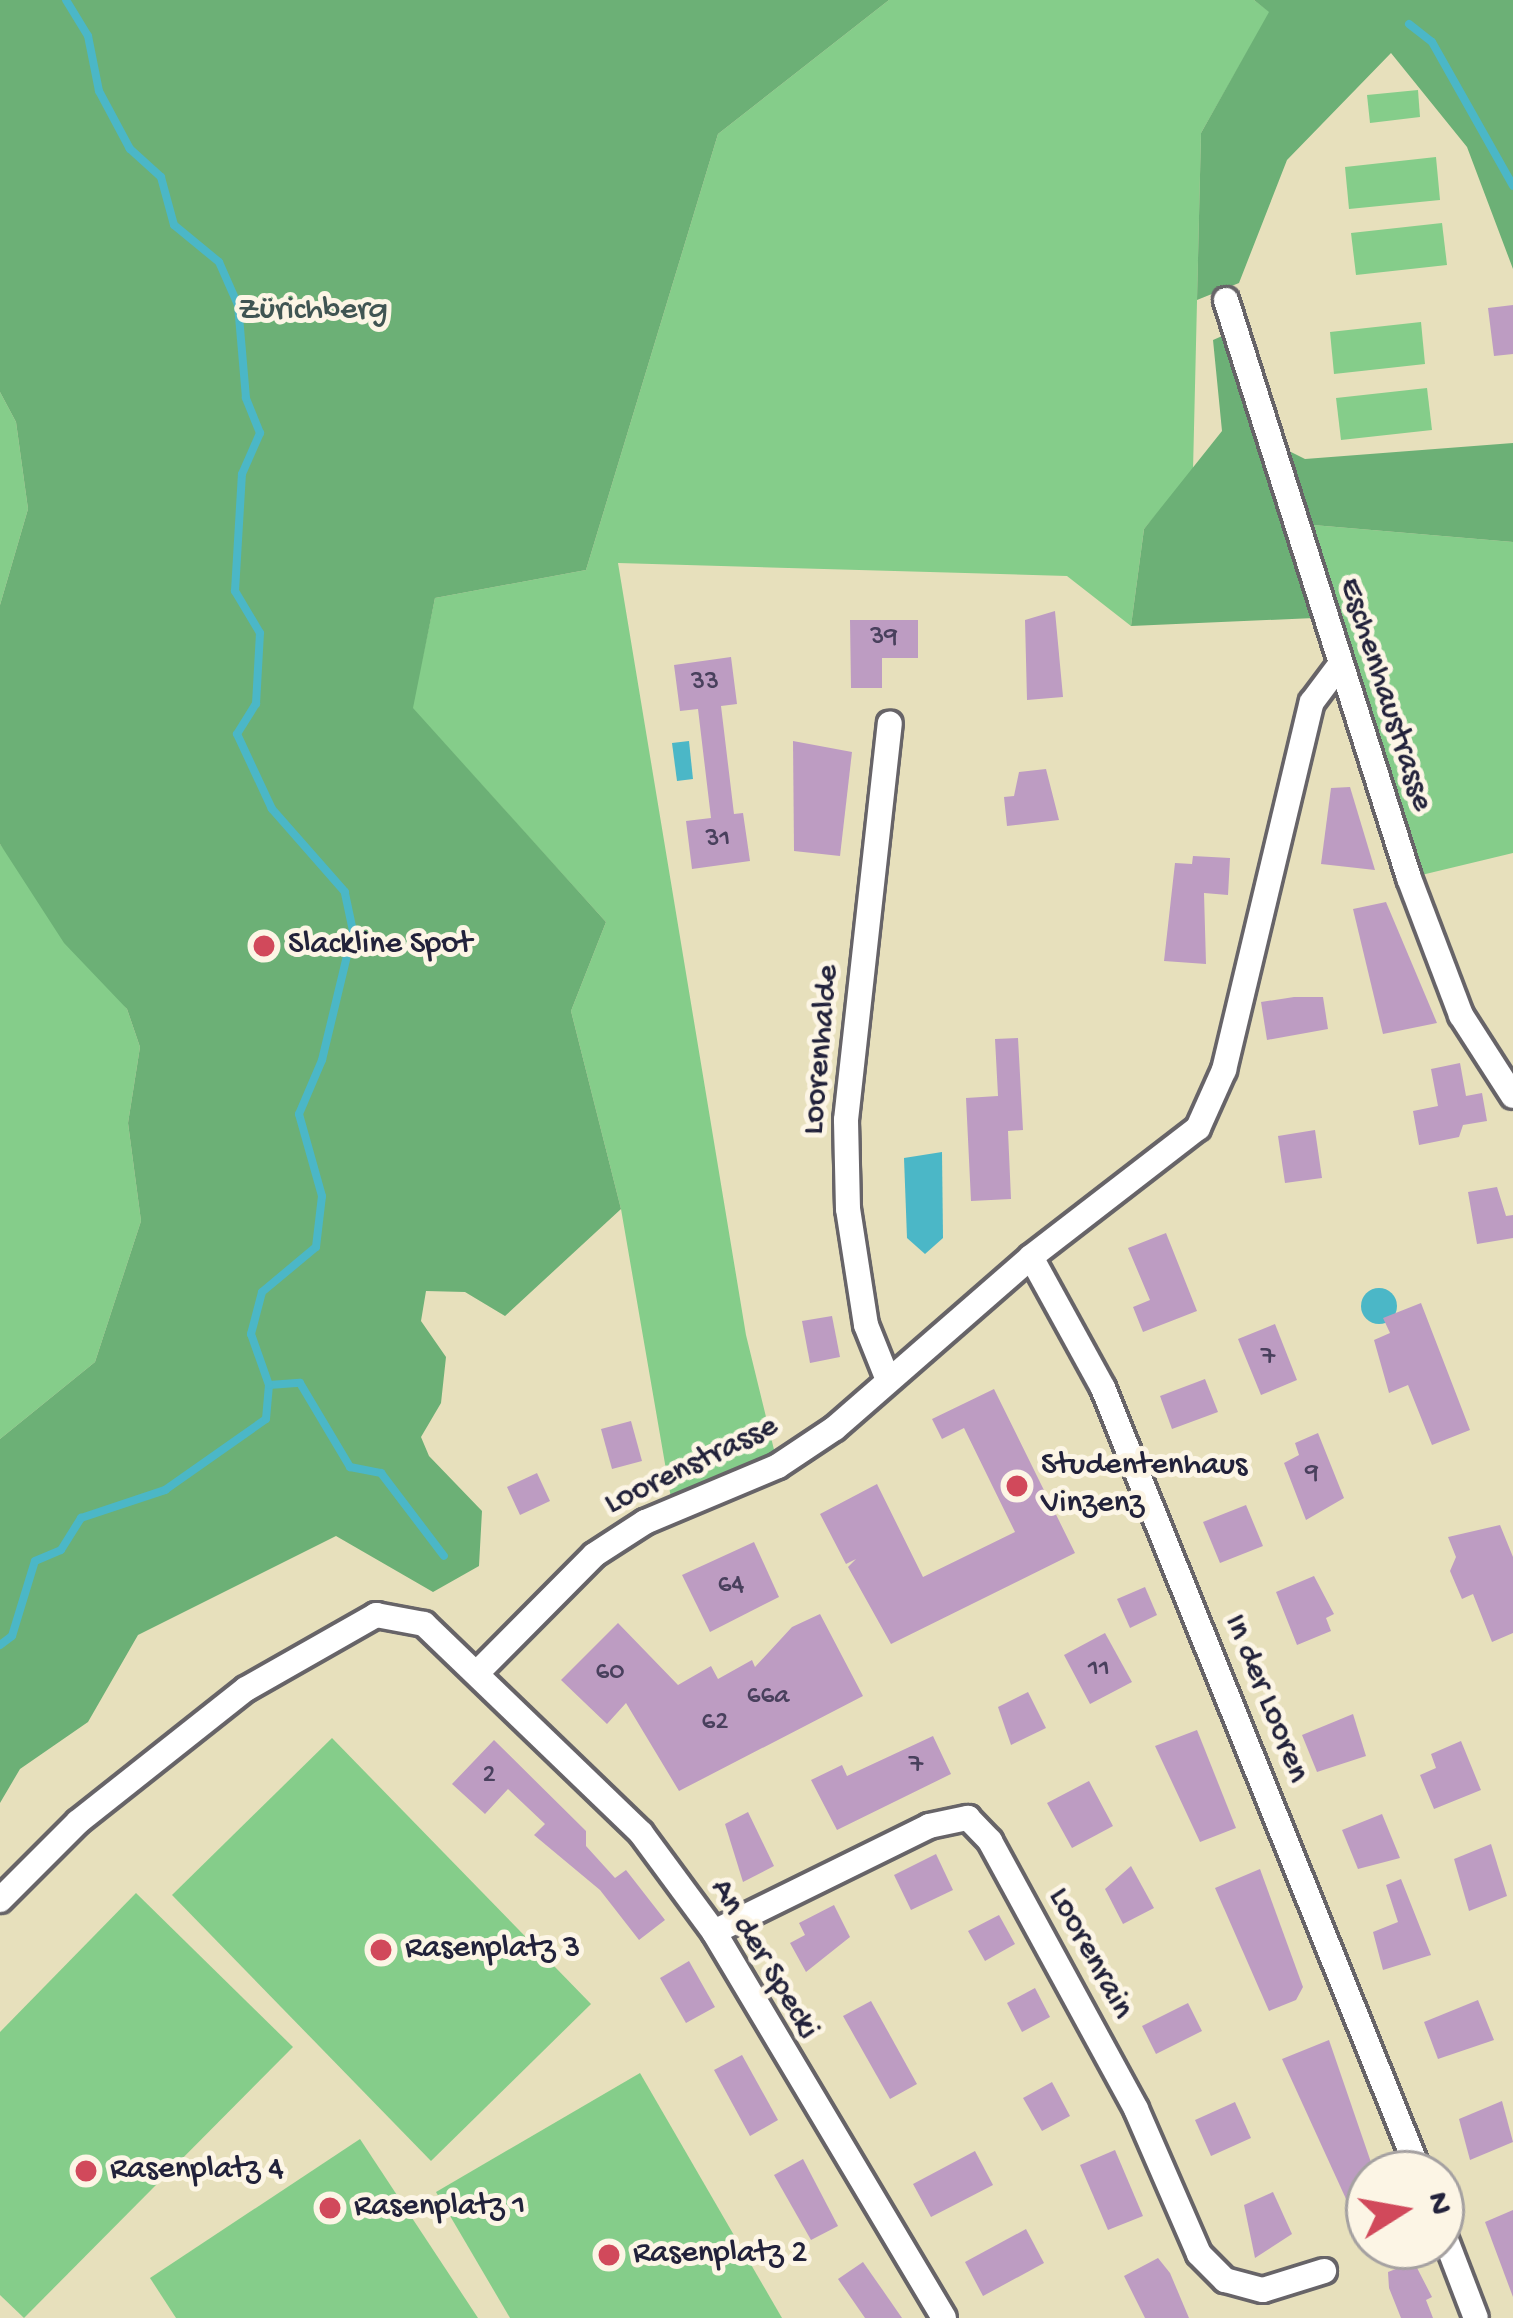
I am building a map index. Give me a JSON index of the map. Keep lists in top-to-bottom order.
{
  "streets": {
    "street": [
      "Eschenhaustrasse",
      "Loorenhalde",
      "Loorenstrasse",
      "In der Looren",
      "Loorenrain",
      "An der Specki"
    ]
  },
  "crossings": [
    ["Eschenhaustrasse", "Loorenstrasse"],
    ["Loorenhalde", "Loorenstrasse"],
    ["Loorenstrasse", "In der Looren"],
    ["Loorenstrasse", "An der Specki"],
    ["Loorenrain", "An der Specki"]
  ],
  "parks": ["Zürichberg"],
  "places": [
    "Slackline Spot",
    "Studentenhaus Vinzenz",
    "Rasenplatz 3",
    "Rasenplatz 4",
    "Rasenplatz 1",
    "Rasenplatz 2"
  ],
  "house_numbers": [
    "39",
    "33",
    "31",
    "7",
    "9",
    "64",
    "11",
    "60",
    "66a",
    "62",
    "7",
    "2"
  ],
  "north": "right"
}
